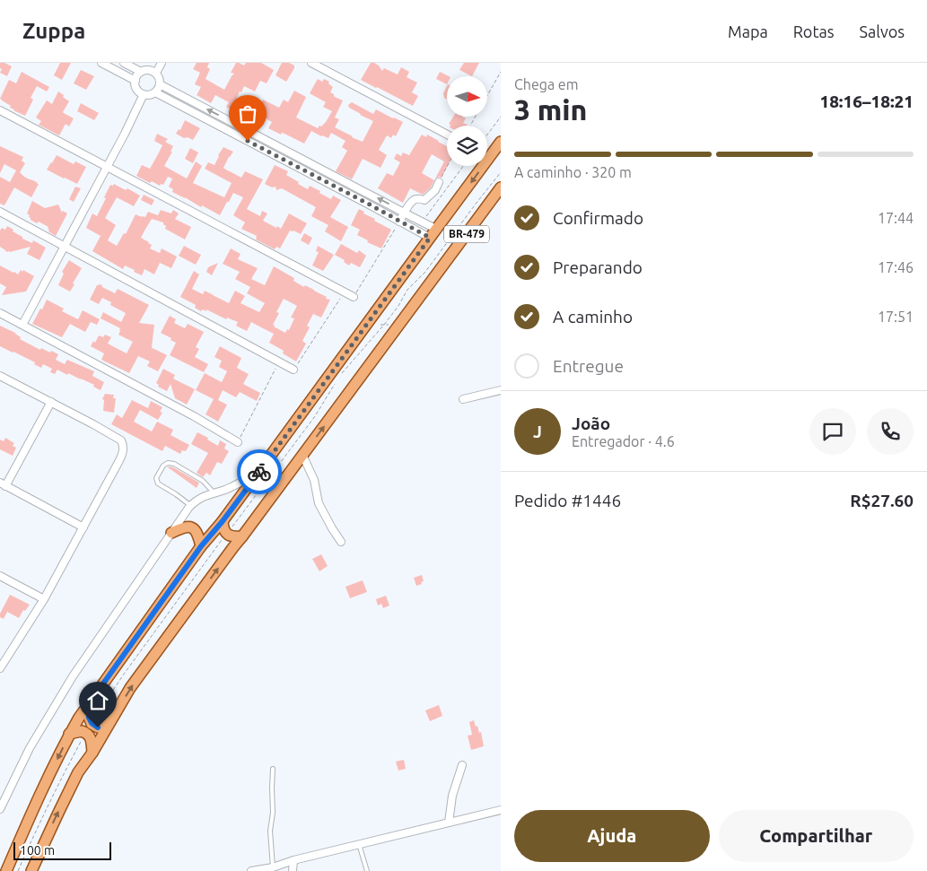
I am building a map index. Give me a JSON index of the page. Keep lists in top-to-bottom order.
{
  "streets": {
    "main road": ["BR-479"]
  },
  "scale_bar": "100 m",
  "north": "right",
  "page": {
    "header": "Zuppa",
    "nav": ["Mapa", "Rotas", "Salvos"],
    "heading": ["3 min", "Chega em", "18:16–18:21"],
    "panel": [
      "João",
      "Entregador · 4.6",
      "Pedido #1446",
      "R$27.60"
    ],
    "bar": "A caminho · 320 m",
    "list": [
      ["Confirmado", "17:44"],
      ["Preparando", "17:46"],
      ["A caminho", "17:51"],
      "Entregue"
    ],
    "round": "J",
    "buttons": ["Ajuda", "Compartilhar"],
    "scale": "100 m"
  }
}
